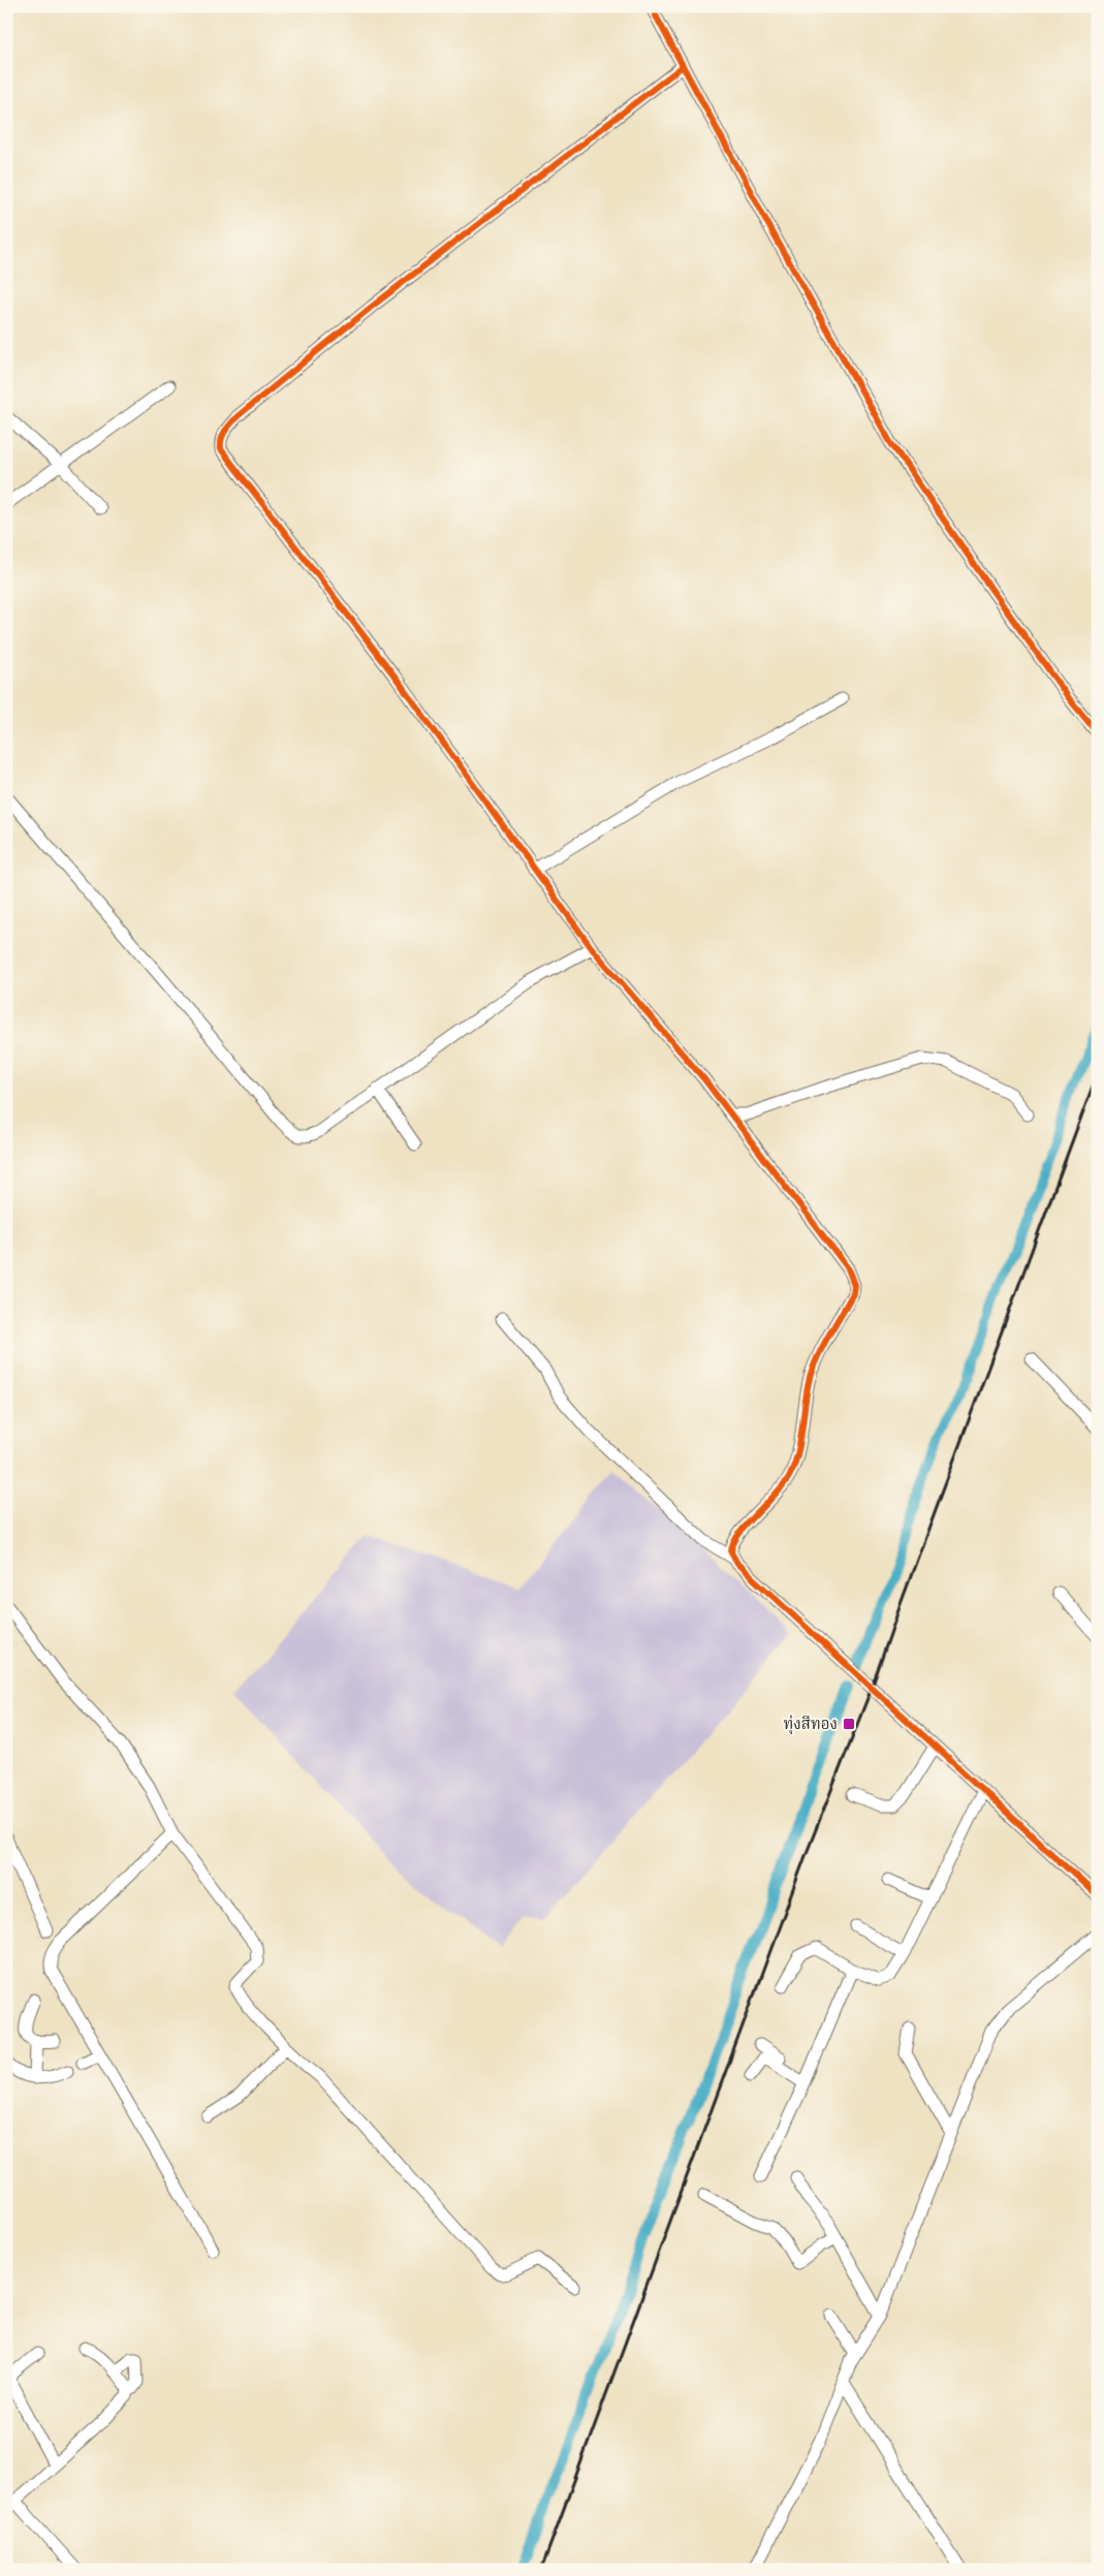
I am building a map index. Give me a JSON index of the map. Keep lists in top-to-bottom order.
{
  "places": {
    "transit": ["ทุ่งสีทอง"]
  }
}
